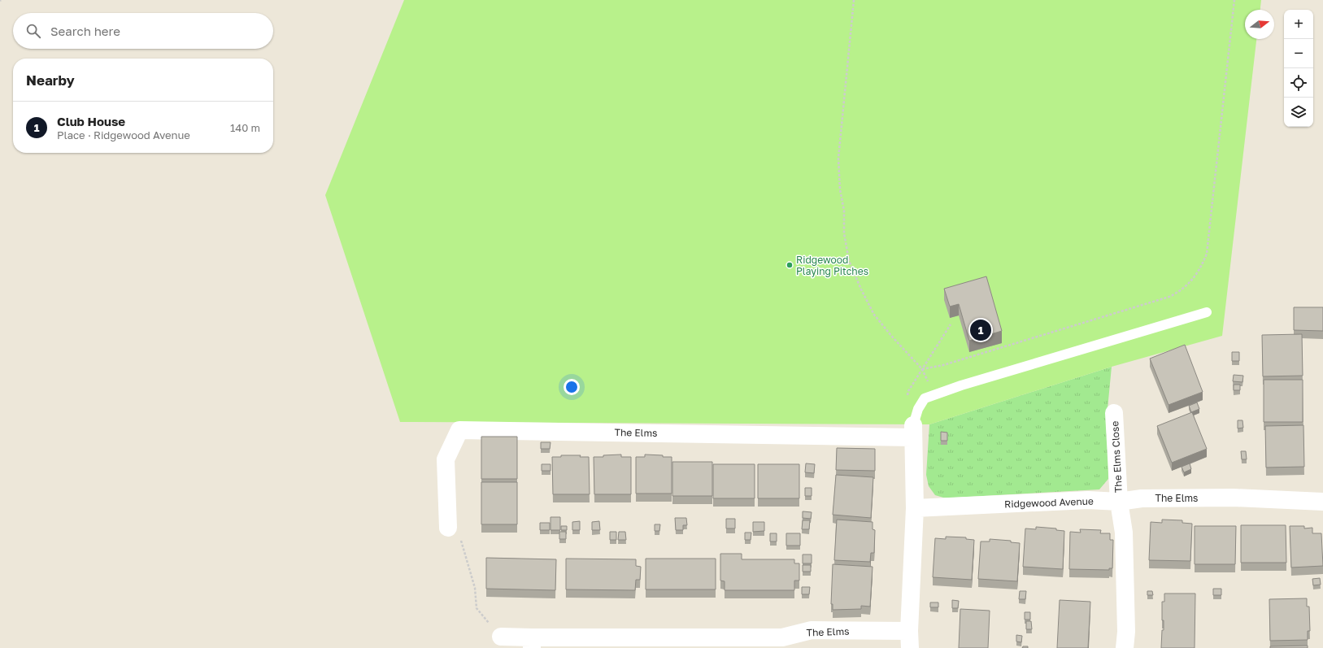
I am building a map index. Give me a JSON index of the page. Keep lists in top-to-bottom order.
{
  "streets": {
    "street": ["The Elms", "The Elms Close", "Ridgewood Avenue"]
  },
  "crossings": [
    ["The Elms", "The Elms Close"],
    ["The Elms", "Ridgewood Avenue"],
    ["The Elms Close", "Ridgewood Avenue"]
  ],
  "places": ["Ridgewood Playing Pitches"],
  "north": "right",
  "page": {
    "map_buttons": ["+", "−"],
    "search": "Search here",
    "heading": "Nearby",
    "list": [
      {
        "mark": "1",
        "name": "Club House",
        "note": "Place · Ridgewood Avenue",
        "value": "140 m"
      }
    ],
    "pins": "1"
  }
}
